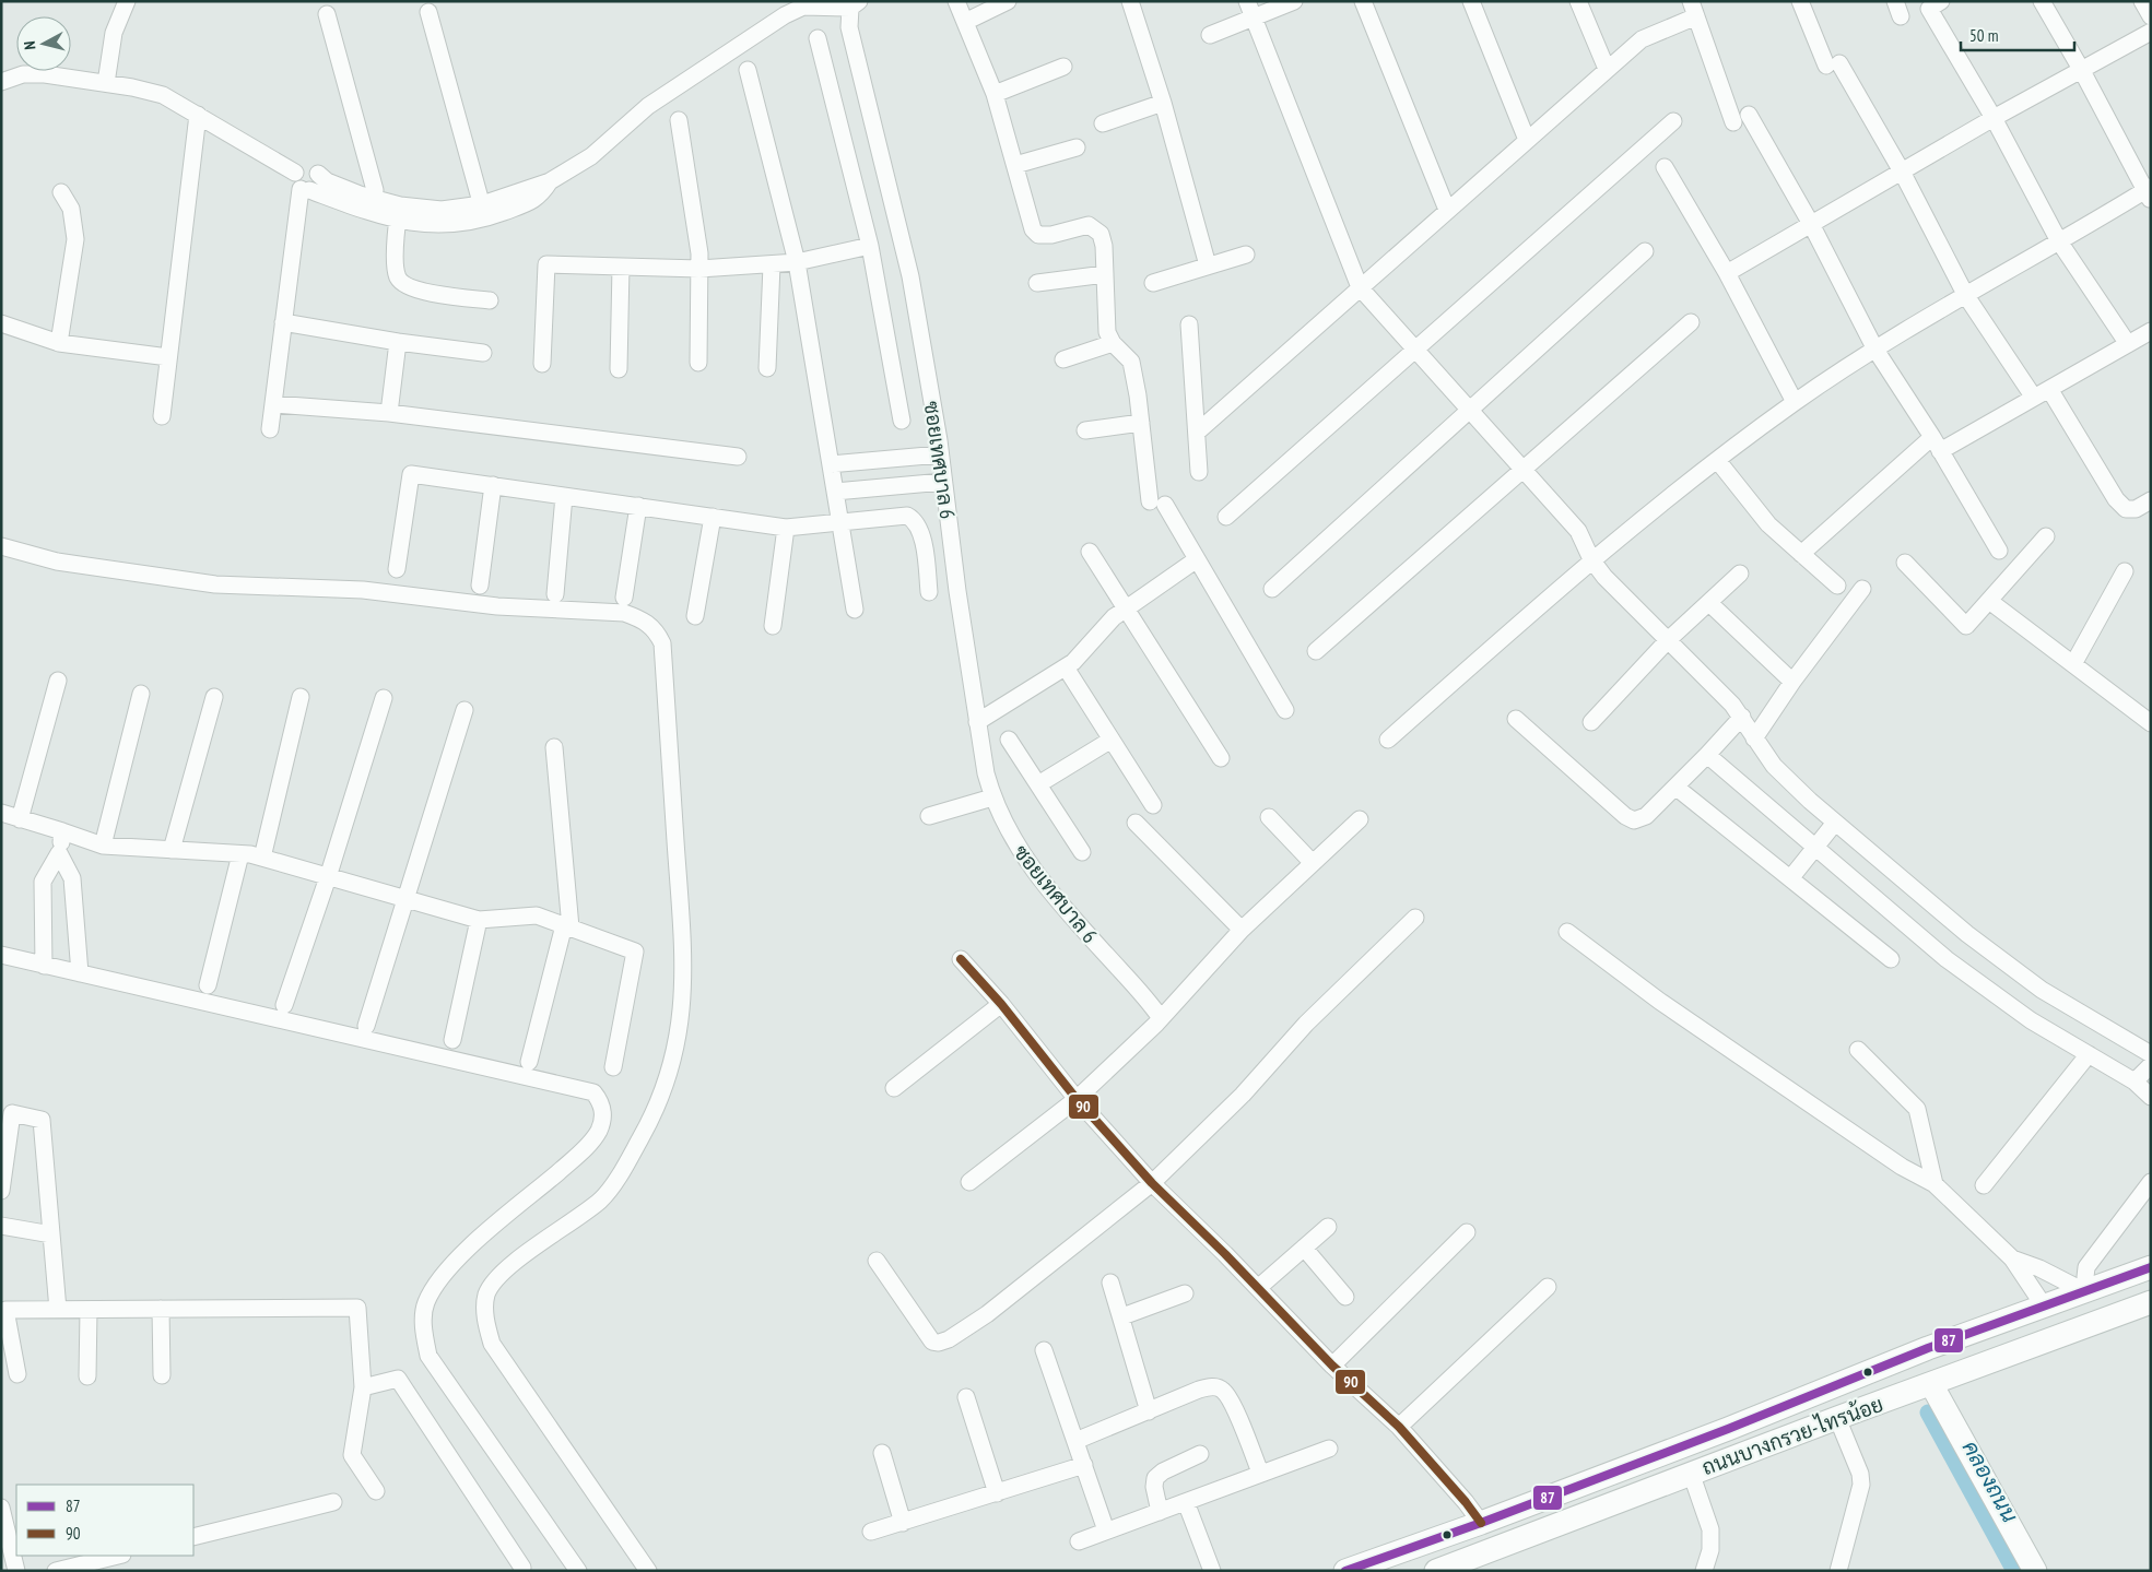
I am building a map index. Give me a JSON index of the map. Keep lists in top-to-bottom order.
{
  "streets": {
    "main road": ["ถนนบางกรวย-ไทรน้อย"],
    "street": ["ซอยเทศบาล 6"]
  },
  "water": ["คลองถนน"],
  "lines": ["transit line 90", "transit line 87"],
  "legend": ["87", "90"],
  "scale_bar": "50 m",
  "north": "left"
}
